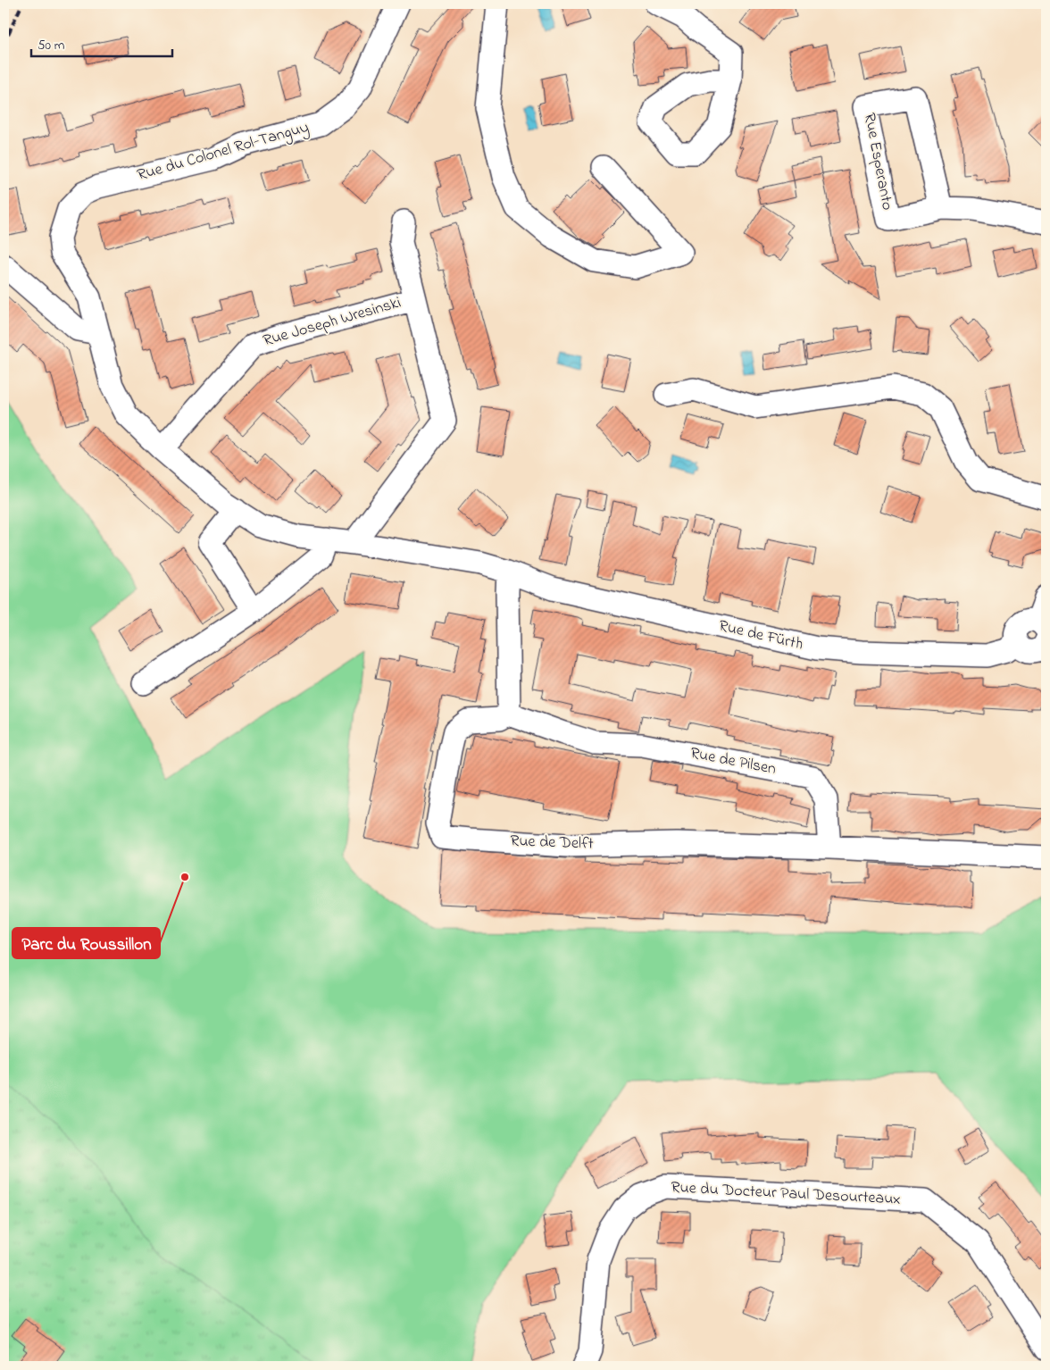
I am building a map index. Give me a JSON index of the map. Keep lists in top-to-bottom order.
{
  "streets": {
    "street": [
      "Rue du Colonel Rol-Tanguy",
      "Rue Esperanto",
      "Rue Joseph Wresinski",
      "Rue de Fürth",
      "Rue de Pilsen",
      "Rue de Delft",
      "Rue du Docteur Paul Desourteaux"
    ]
  },
  "crossings": [
    ["Rue du Colonel Rol-Tanguy", "Rue Joseph Wresinski"],
    ["Rue du Colonel Rol-Tanguy", "Rue de Fürth"],
    ["Rue de Pilsen", "Rue de Delft"]
  ],
  "places": ["Parc du Roussillon"],
  "scale_bar": "50 m"
}
